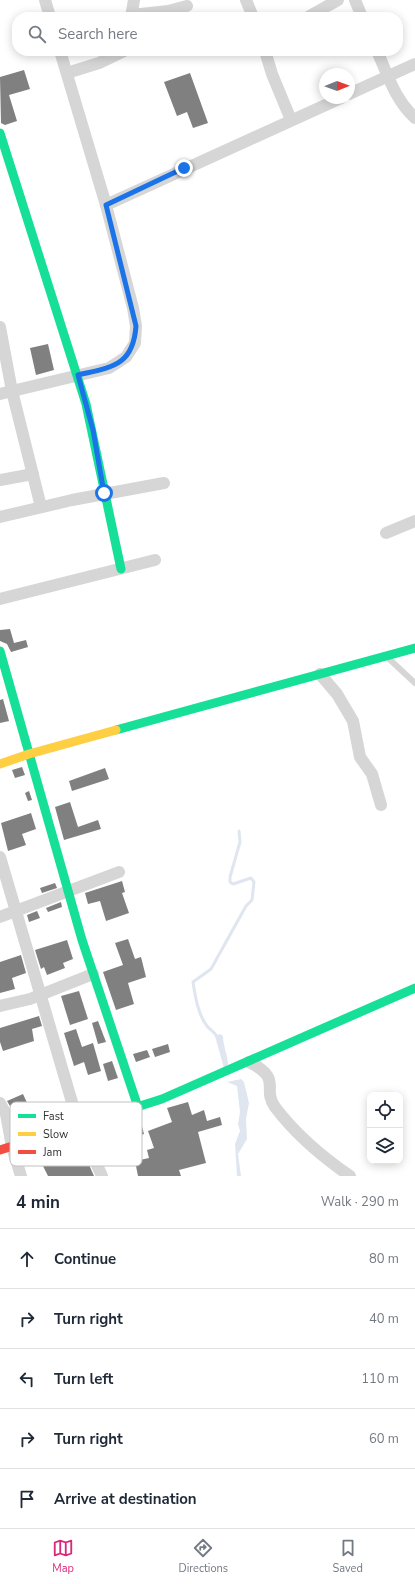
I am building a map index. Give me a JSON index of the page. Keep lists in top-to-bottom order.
{
  "legend": ["Fast", "Slow", "Jam"],
  "north": "right",
  "page": {
    "search": "Search here",
    "heading": ["4 min", "Walk · 290 m"],
    "list": [
      ["Continue", "80 m"],
      ["Turn right", "40 m"],
      ["Turn left", "110 m"],
      ["Turn right", "60 m"],
      "Arrive at destination"
    ],
    "nav": ["Map", "Directions", "Saved"]
  }
}
